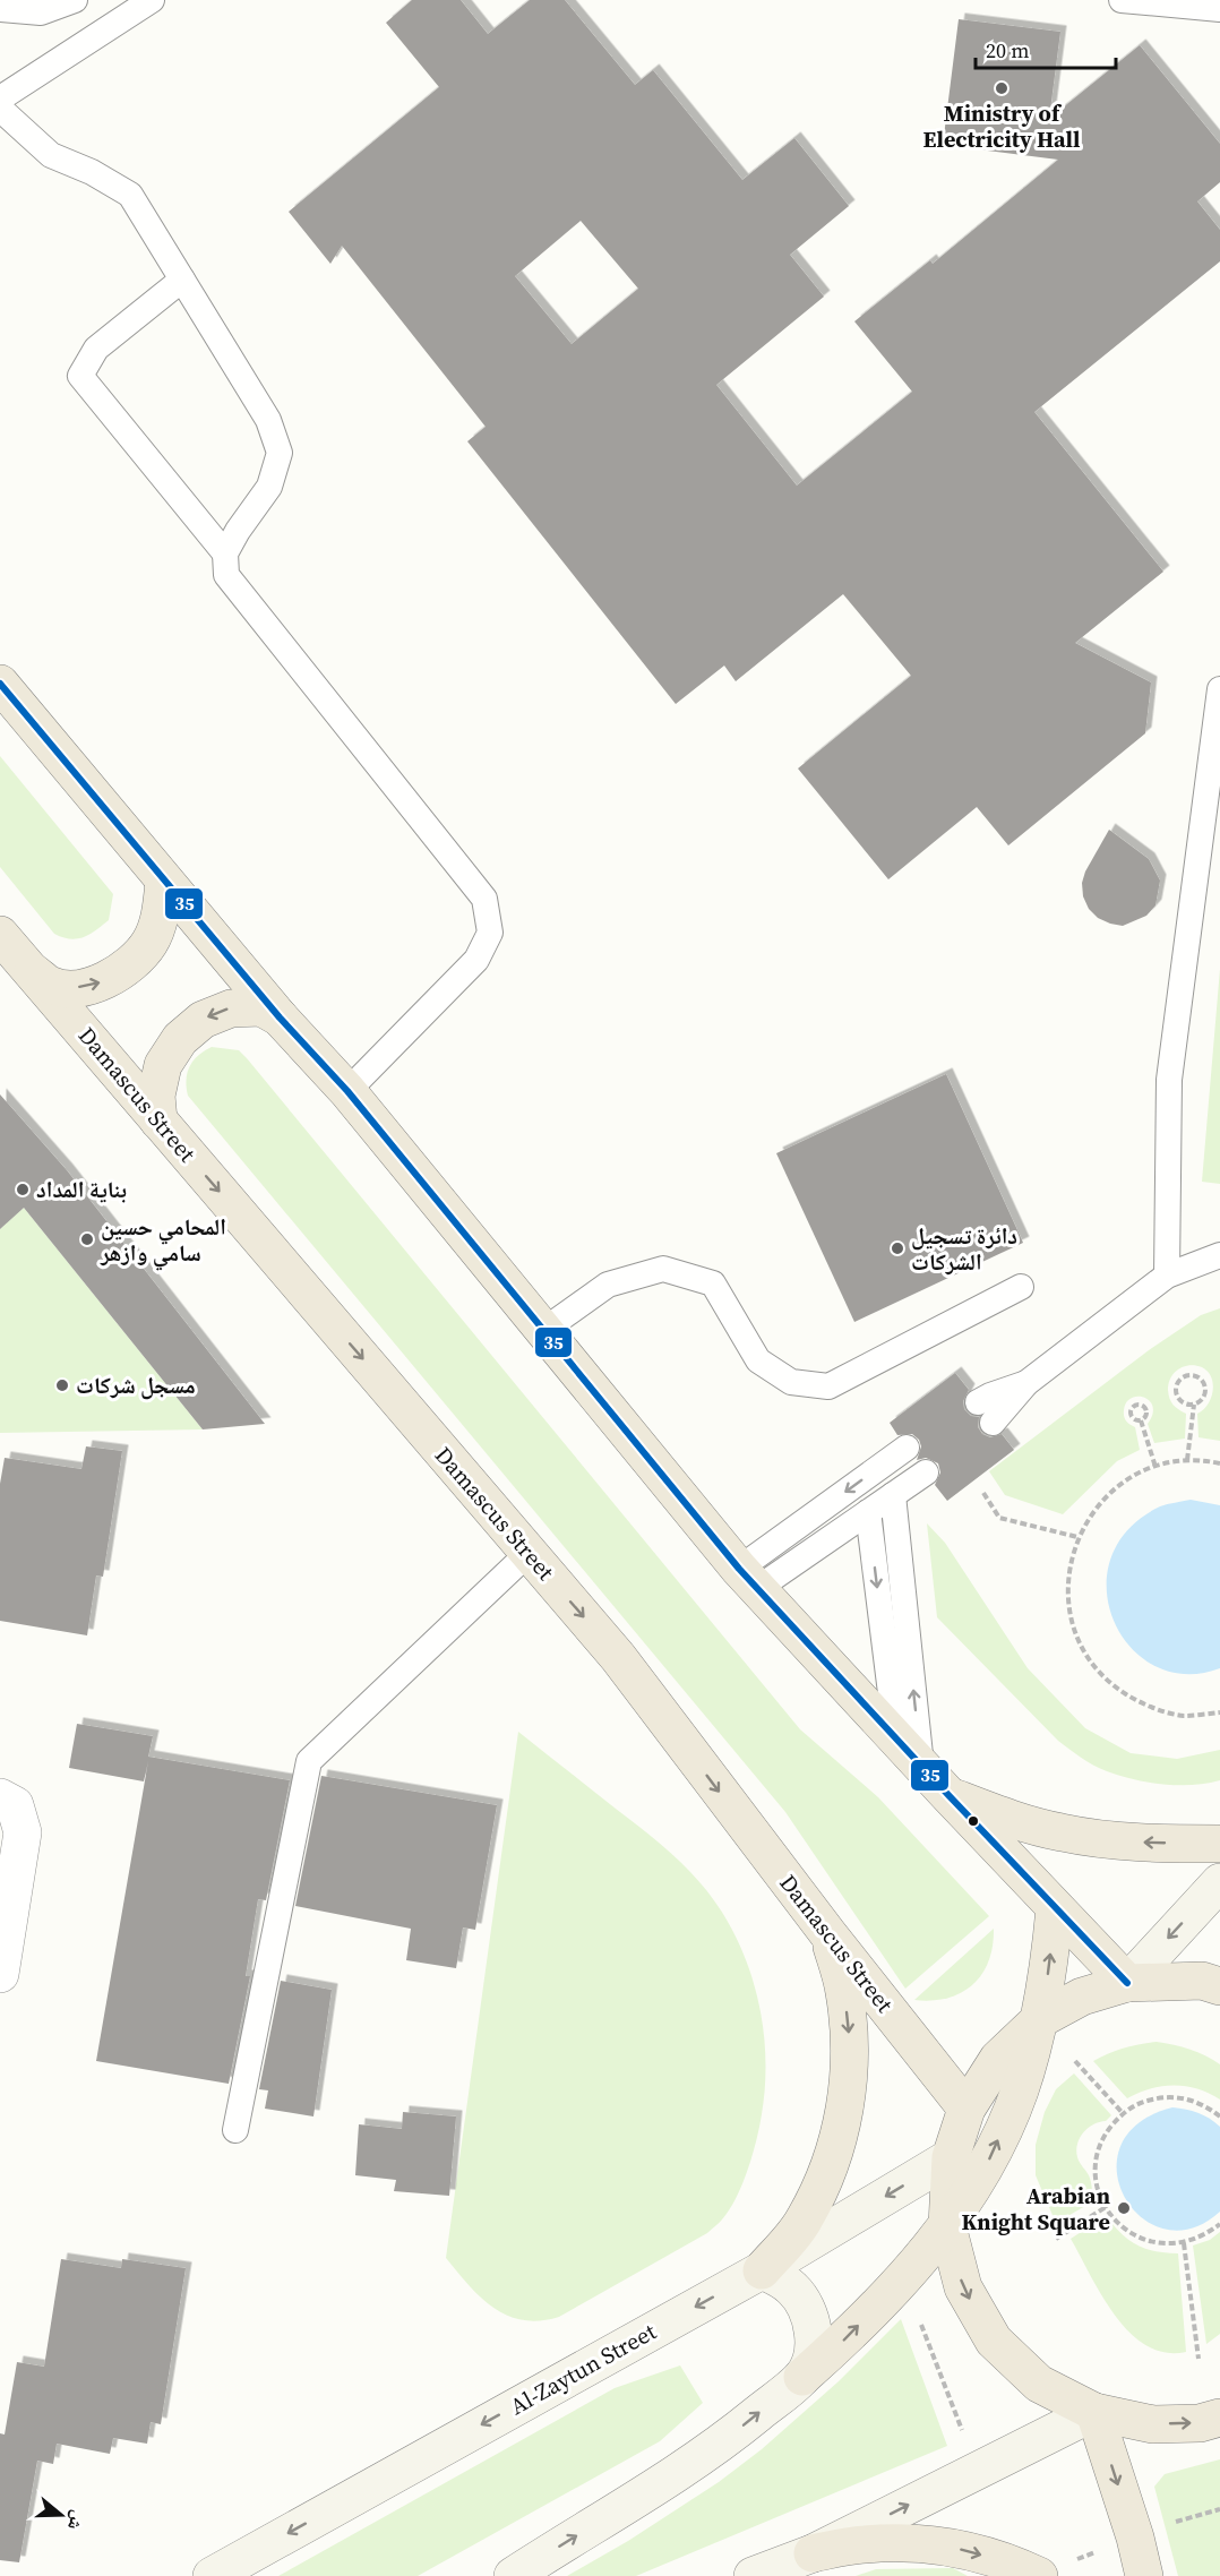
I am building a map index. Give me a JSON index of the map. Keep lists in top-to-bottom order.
{
  "streets": {
    "main road": ["Damascus Street", "Al-Zaytun Street"]
  },
  "places": [
    "Ministry of Electricity Hall",
    "بناية المداد",
    "المحامي حسين سامي وازهر",
    "دائرة تسجيل الشركات",
    "مسجل شركات",
    "Arabian Knight Square"
  ],
  "lines": ["transit line 35"],
  "scale_bar": "20 m",
  "north": "right"
}
